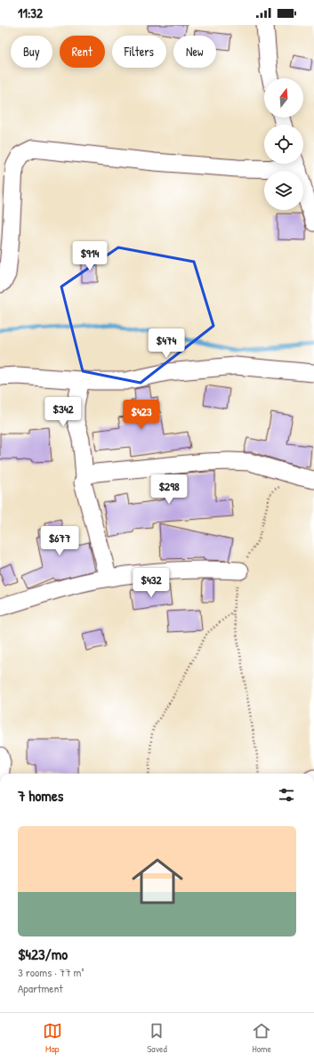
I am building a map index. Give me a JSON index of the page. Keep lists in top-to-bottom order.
{
  "north": "top",
  "page": {
    "status": "11:32",
    "chip": [
      "Buy",
      "Rent",
      "Filters",
      "New"
    ],
    "price": [
      "$914",
      "$474",
      "$342",
      "$423",
      "$298",
      "$677",
      "$432"
    ],
    "heading": "7 homes",
    "list": [
      {
        "name": "$423/mo",
        "note": "3 rooms · 77 m² · Apartment"
      }
    ],
    "tabs": ["Map", "Saved", "Home"]
  }
}
